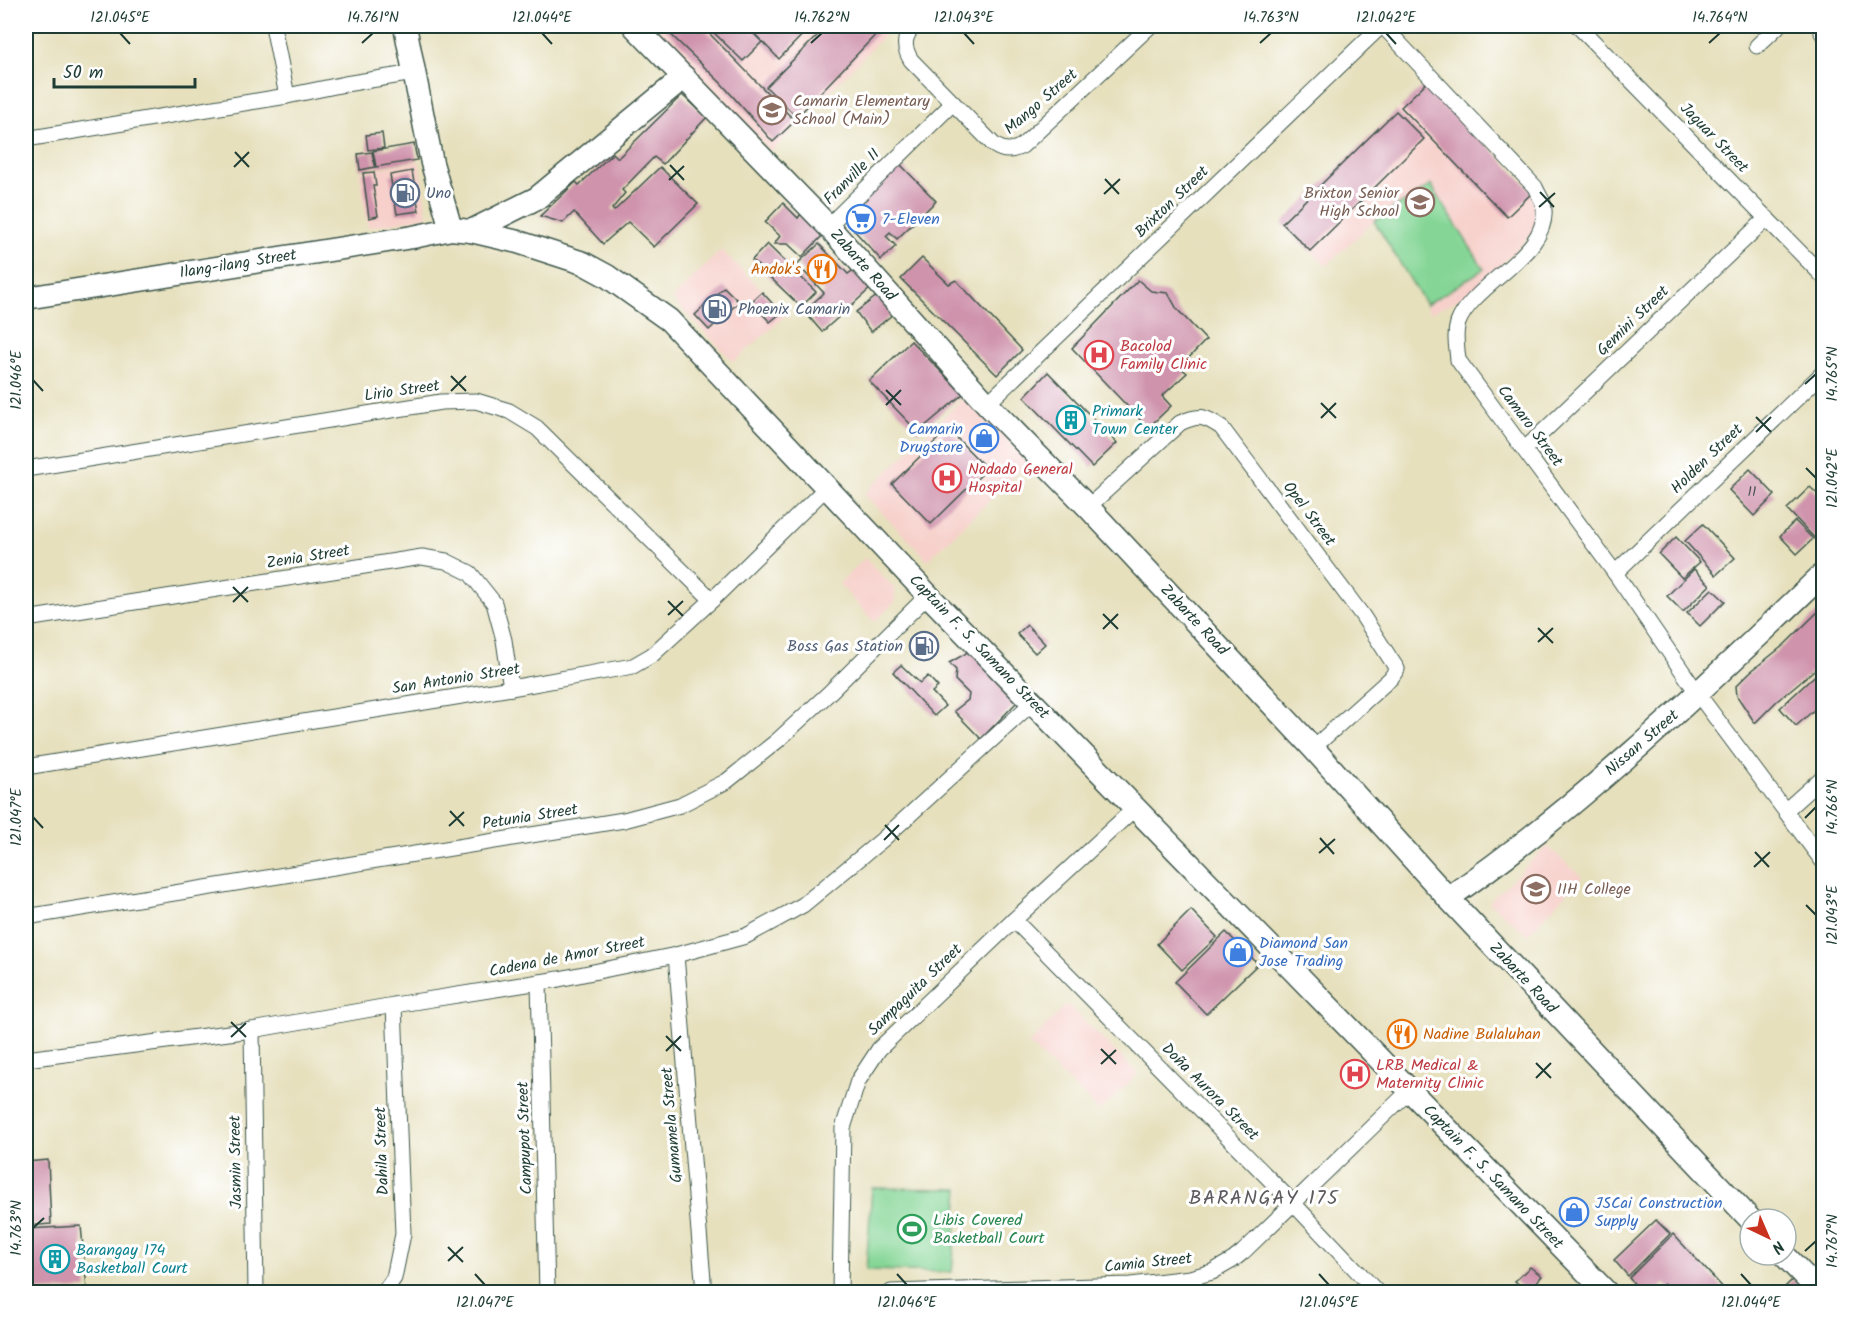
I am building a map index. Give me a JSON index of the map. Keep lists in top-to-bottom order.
{
  "streets": {
    "main road": [
      "Ilang-ilang Street",
      "Zabarte Road",
      "Captain F. S. Samano Street",
      "Nissan Street"
    ],
    "street": [
      "Mango Street",
      "Jaguar Street",
      "Franville II",
      "Brixton Street",
      "Gemini Street",
      "Lirio Street",
      "Camaro Street",
      "Holden Street",
      "Opel Street",
      "Zenia Street",
      "San Antonio Street",
      "Petunia Street",
      "Cadena de Amor Street",
      "Sampaguita Street",
      "Doña Aurora Street",
      "Gumamela Street",
      "Campupot Street",
      "Dahila Street",
      "Jasmin Street",
      "Camia Street"
    ]
  },
  "crossings": [
    ["Mango Street", "Franville II"],
    ["Jaguar Street", "Gemini Street"],
    ["Franville II", "Zabarte Road"],
    ["Brixton Street", "Zabarte Road"],
    ["Brixton Street", "Camaro Street"],
    ["Ilang-ilang Street", "Captain F. S. Samano Street"],
    ["Zabarte Road", "Opel Street"],
    ["Zabarte Road", "Nissan Street"],
    ["Gemini Street", "Camaro Street"],
    ["Lirio Street", "San Antonio Street"],
    ["Camaro Street", "Holden Street"],
    ["Camaro Street", "Nissan Street"],
    ["Zenia Street", "San Antonio Street"],
    ["Captain F. S. Samano Street", "San Antonio Street"],
    ["Captain F. S. Samano Street", "Petunia Street"],
    ["Captain F. S. Samano Street", "Cadena de Amor Street"],
    ["Captain F. S. Samano Street", "Sampaguita Street"],
    ["Captain F. S. Samano Street", "Camia Street"],
    ["Cadena de Amor Street", "Gumamela Street"],
    ["Cadena de Amor Street", "Campupot Street"],
    ["Cadena de Amor Street", "Dahila Street"],
    ["Cadena de Amor Street", "Jasmin Street"],
    ["Sampaguita Street", "Doña Aurora Street"],
    ["Doña Aurora Street", "Camia Street"]
  ],
  "districts": ["BARANGAY 175"],
  "places": {
    "school or university": ["Camarin Elementary School (Main)", "Brixton Senior High School", "IIH College"],
    "fuel station": ["Uno", "Phoenix Camarin", "Boss Gas Station"],
    "supermarket": ["7-Eleven"],
    "restaurant": ["Andok's", "Nadine Bulaluhan"],
    "hospital": ["Bacolod Family Clinic", "Nodado General Hospital", "LRB Medical & Maternity Clinic"],
    "building": ["Primark Town Center", "Barangay 174 Basketball Court"],
    "shop": ["Camarin Drugstore", "Diamond San Jose Trading", "JSCai Construction Supply"],
    "sports": ["Libis Covered Basketball Court"]
  },
  "house_numbers": ["11"],
  "scale_bar": "50 m",
  "north": "bottom right",
  "coordinates": [
    "121.045°E",
    "14.761°N",
    "121.044°E",
    "14.762°N",
    "121.043°E",
    "14.763°N",
    "121.042°E",
    "14.764°N",
    "14.765°N",
    "121.046°E",
    "14.766°N",
    "121.047°E",
    "14.767°N"
  ]
}
